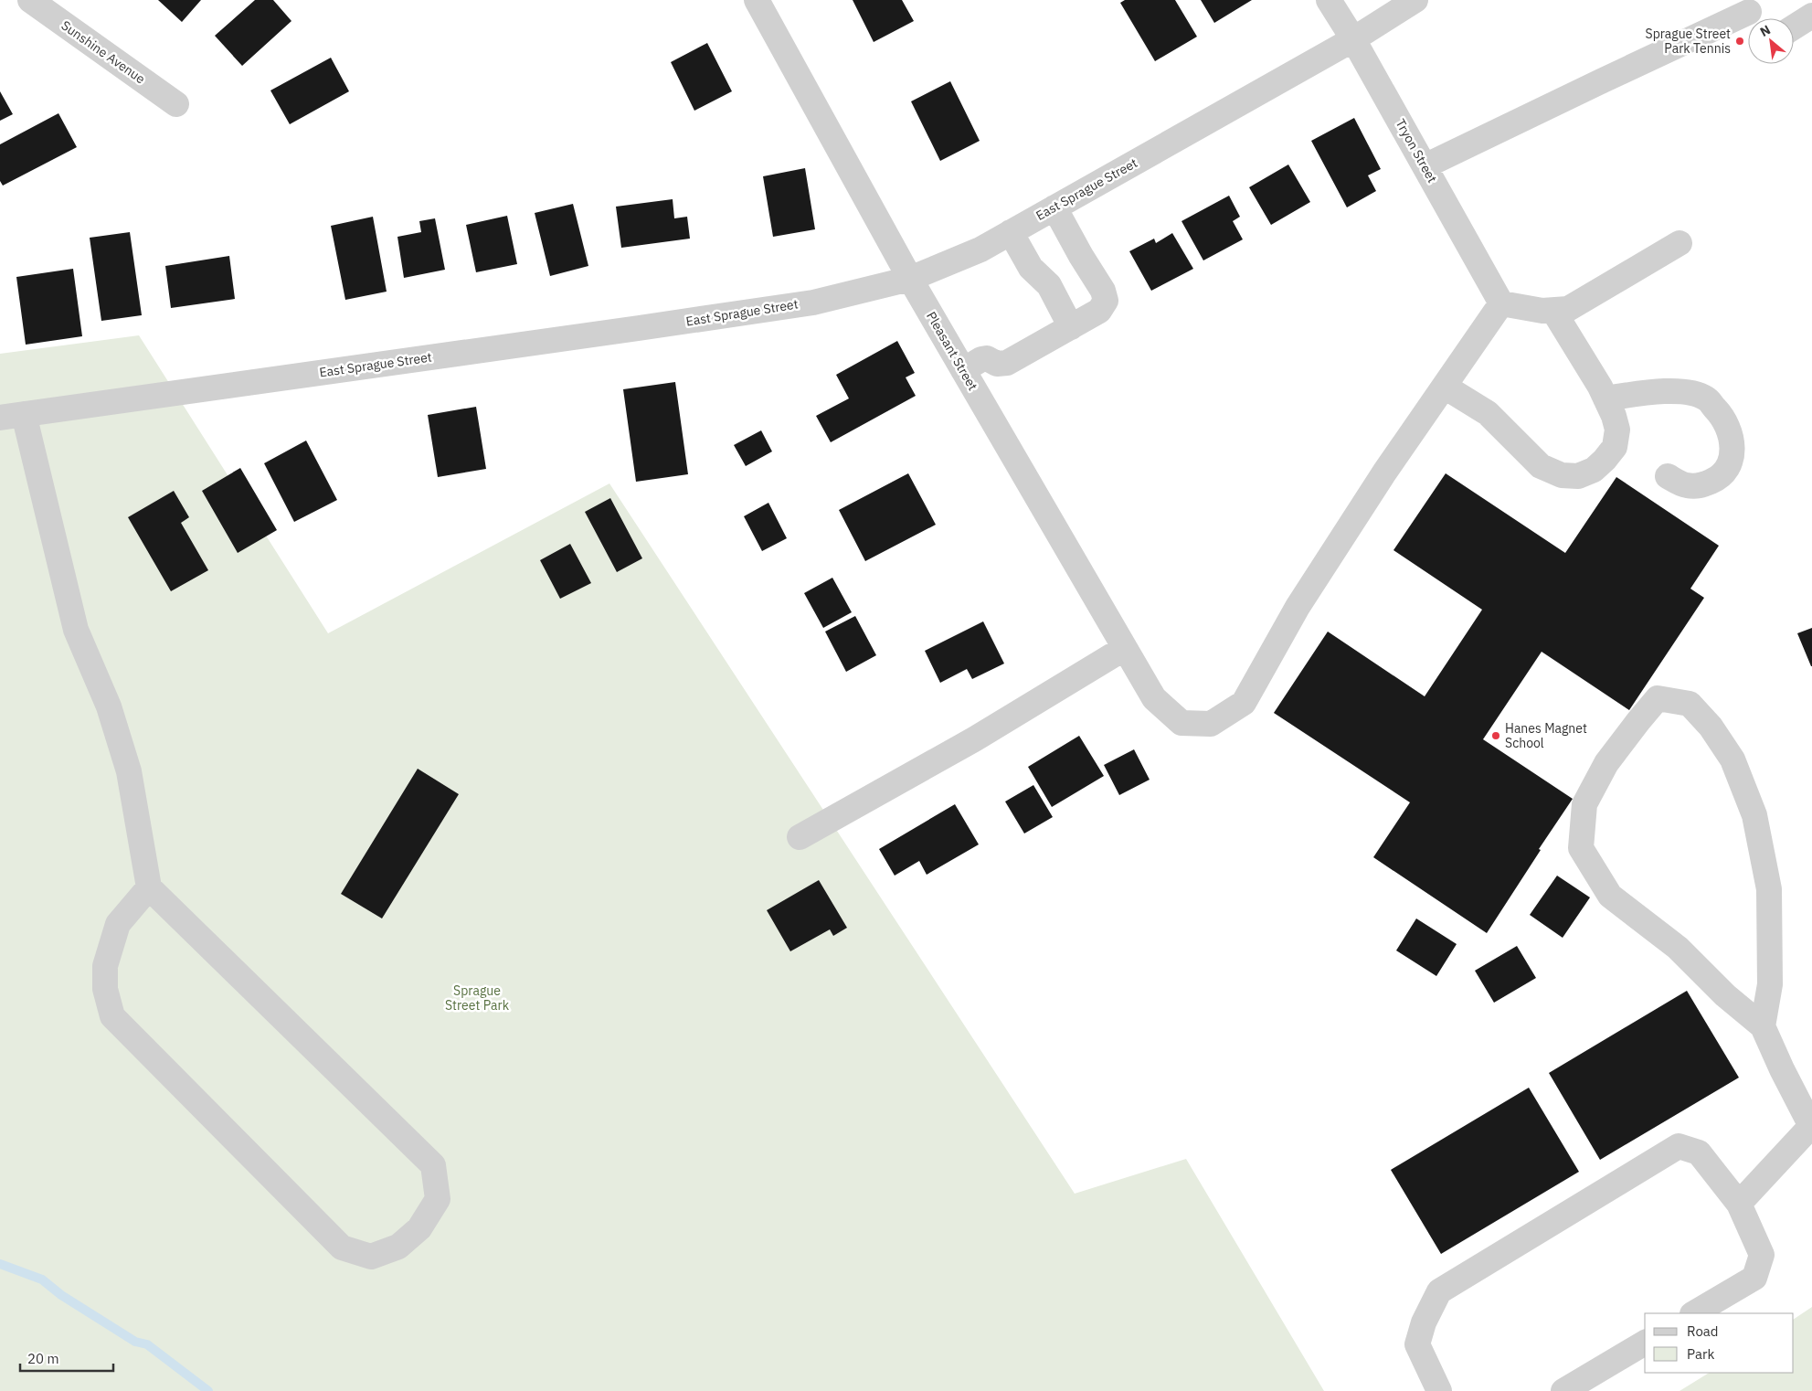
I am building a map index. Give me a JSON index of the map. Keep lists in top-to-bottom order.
{
  "streets": {
    "street": [
      "Sunshine Avenue",
      "Tryon Street",
      "East Sprague Street",
      "Pleasant Street"
    ]
  },
  "crossings": [
    ["Tryon Street", "East Sprague Street"],
    ["Tryon Street", "Pleasant Street"],
    ["East Sprague Street", "Pleasant Street"]
  ],
  "parks": ["Sprague Street Park"],
  "places": ["Sprague Street Park Tennis", "Hanes Magnet School"],
  "legend": ["Road", "Park"],
  "scale_bar": "20 m",
  "north": "top left"
}
